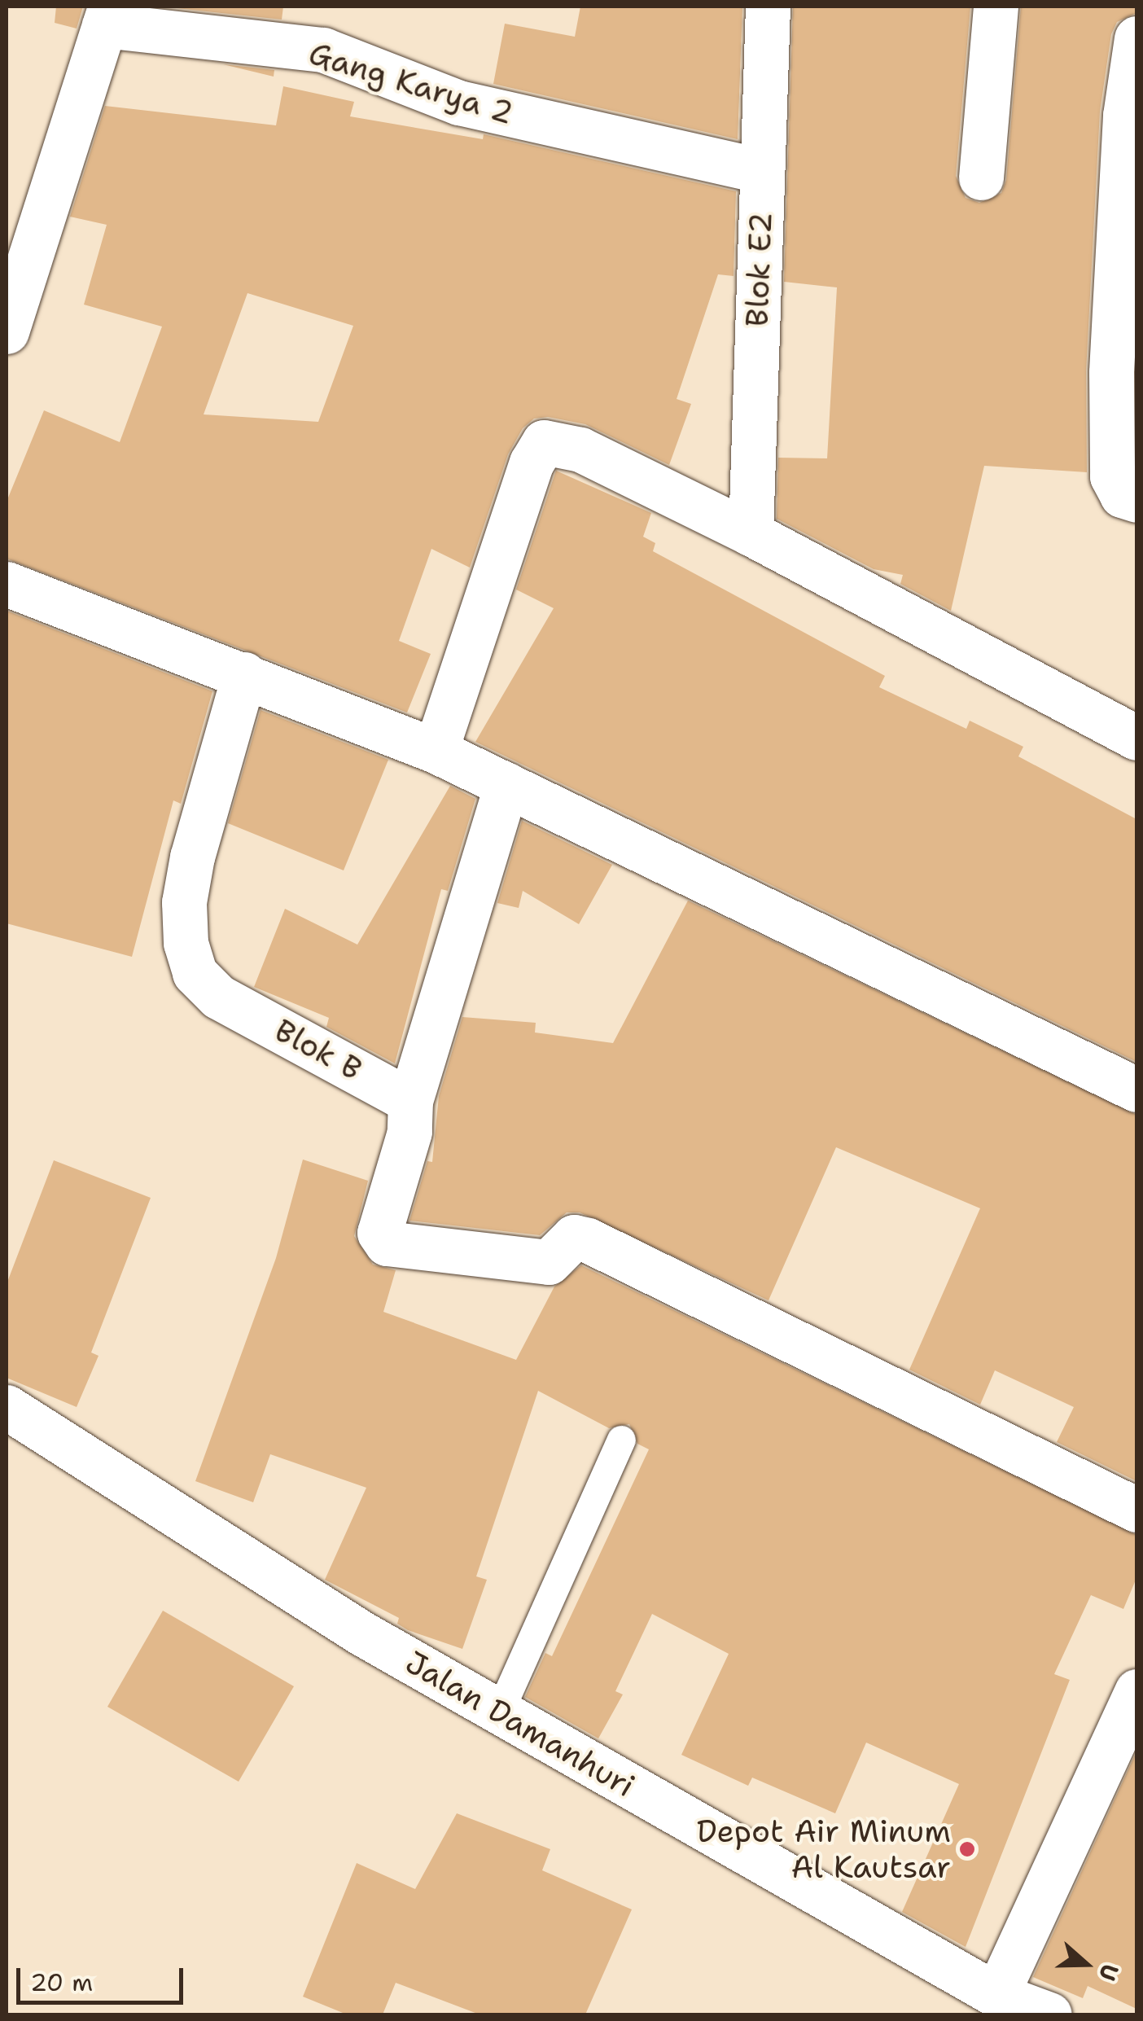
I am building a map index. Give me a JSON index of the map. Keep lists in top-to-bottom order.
{
  "streets": {
    "street": [
      "Gang Karya 2",
      "Blok E2",
      "Blok B",
      "Jalan Damanhuri"
    ]
  },
  "crossings": [
    ["Gang Karya 2", "Blok E2"]
  ],
  "places": ["Depot Air Minum Al Kautsar"],
  "scale_bar": "20 m",
  "north": "right"
}
